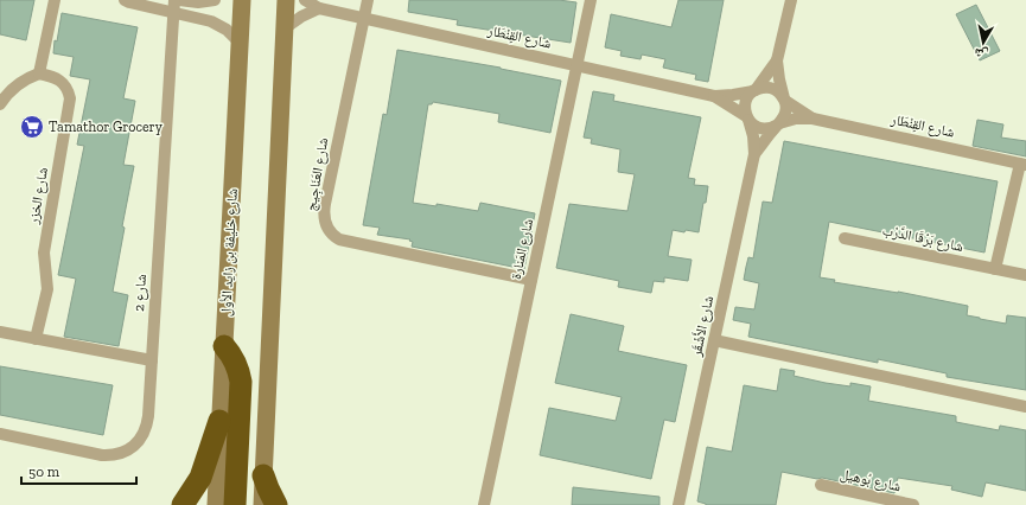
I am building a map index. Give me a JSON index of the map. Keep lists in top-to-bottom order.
{
  "streets": {
    "main road": ["شارع خليفة بن زايد الأول"],
    "street": [
      "شارع القِنْطَار",
      "شارع العَنَاجِيج",
      "شارع الخزر",
      "شارع بَرْقَا الدَّرْب",
      "شارع المَنارة",
      "شارع 2",
      "شارع الأَشْقَر",
      "شارع بُوهيل"
    ]
  },
  "crossings": [
    ["شارع القِنْطَار", "شارع العَنَاجِيج"],
    ["شارع القِنْطَار", "شارع المَنارة"],
    ["شارع القِنْطَار", "شارع الأَشْقَر"],
    ["شارع العَنَاجِيج", "شارع المَنارة"]
  ],
  "places": {
    "supermarket": ["Tamathor Grocery"]
  },
  "scale_bar": "50 m",
  "north": "bottom"
}
